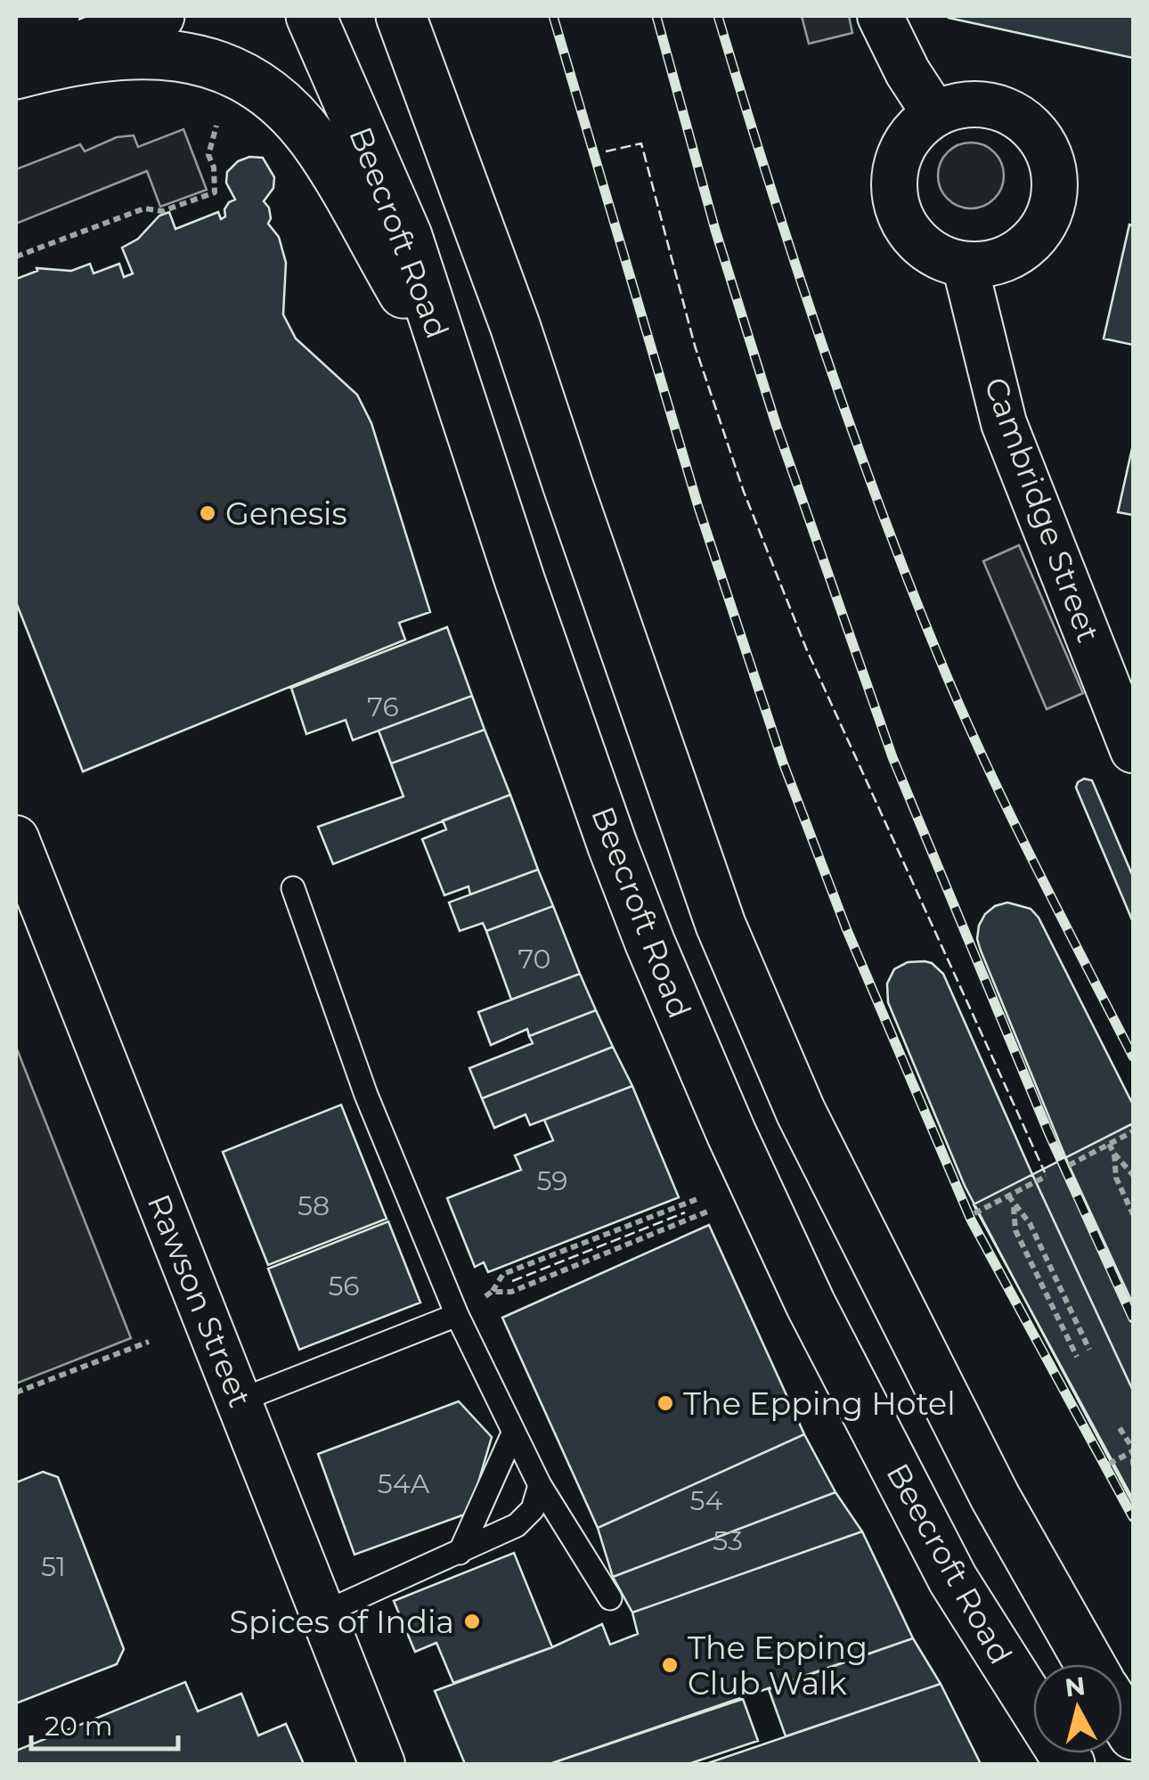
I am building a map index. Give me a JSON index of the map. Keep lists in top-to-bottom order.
{
  "streets": {
    "main road": ["Beecroft Road"],
    "street": ["Cambridge Street", "Rawson Street"]
  },
  "places": [
    "Genesis",
    "The Epping Hotel",
    "Spices of India",
    "The Epping Club Walk"
  ],
  "house_numbers": [
    "76",
    "70",
    "59",
    "58",
    "56",
    "54A",
    "54",
    "53",
    "51"
  ],
  "scale_bar": "20 m",
  "north": "top"
}
